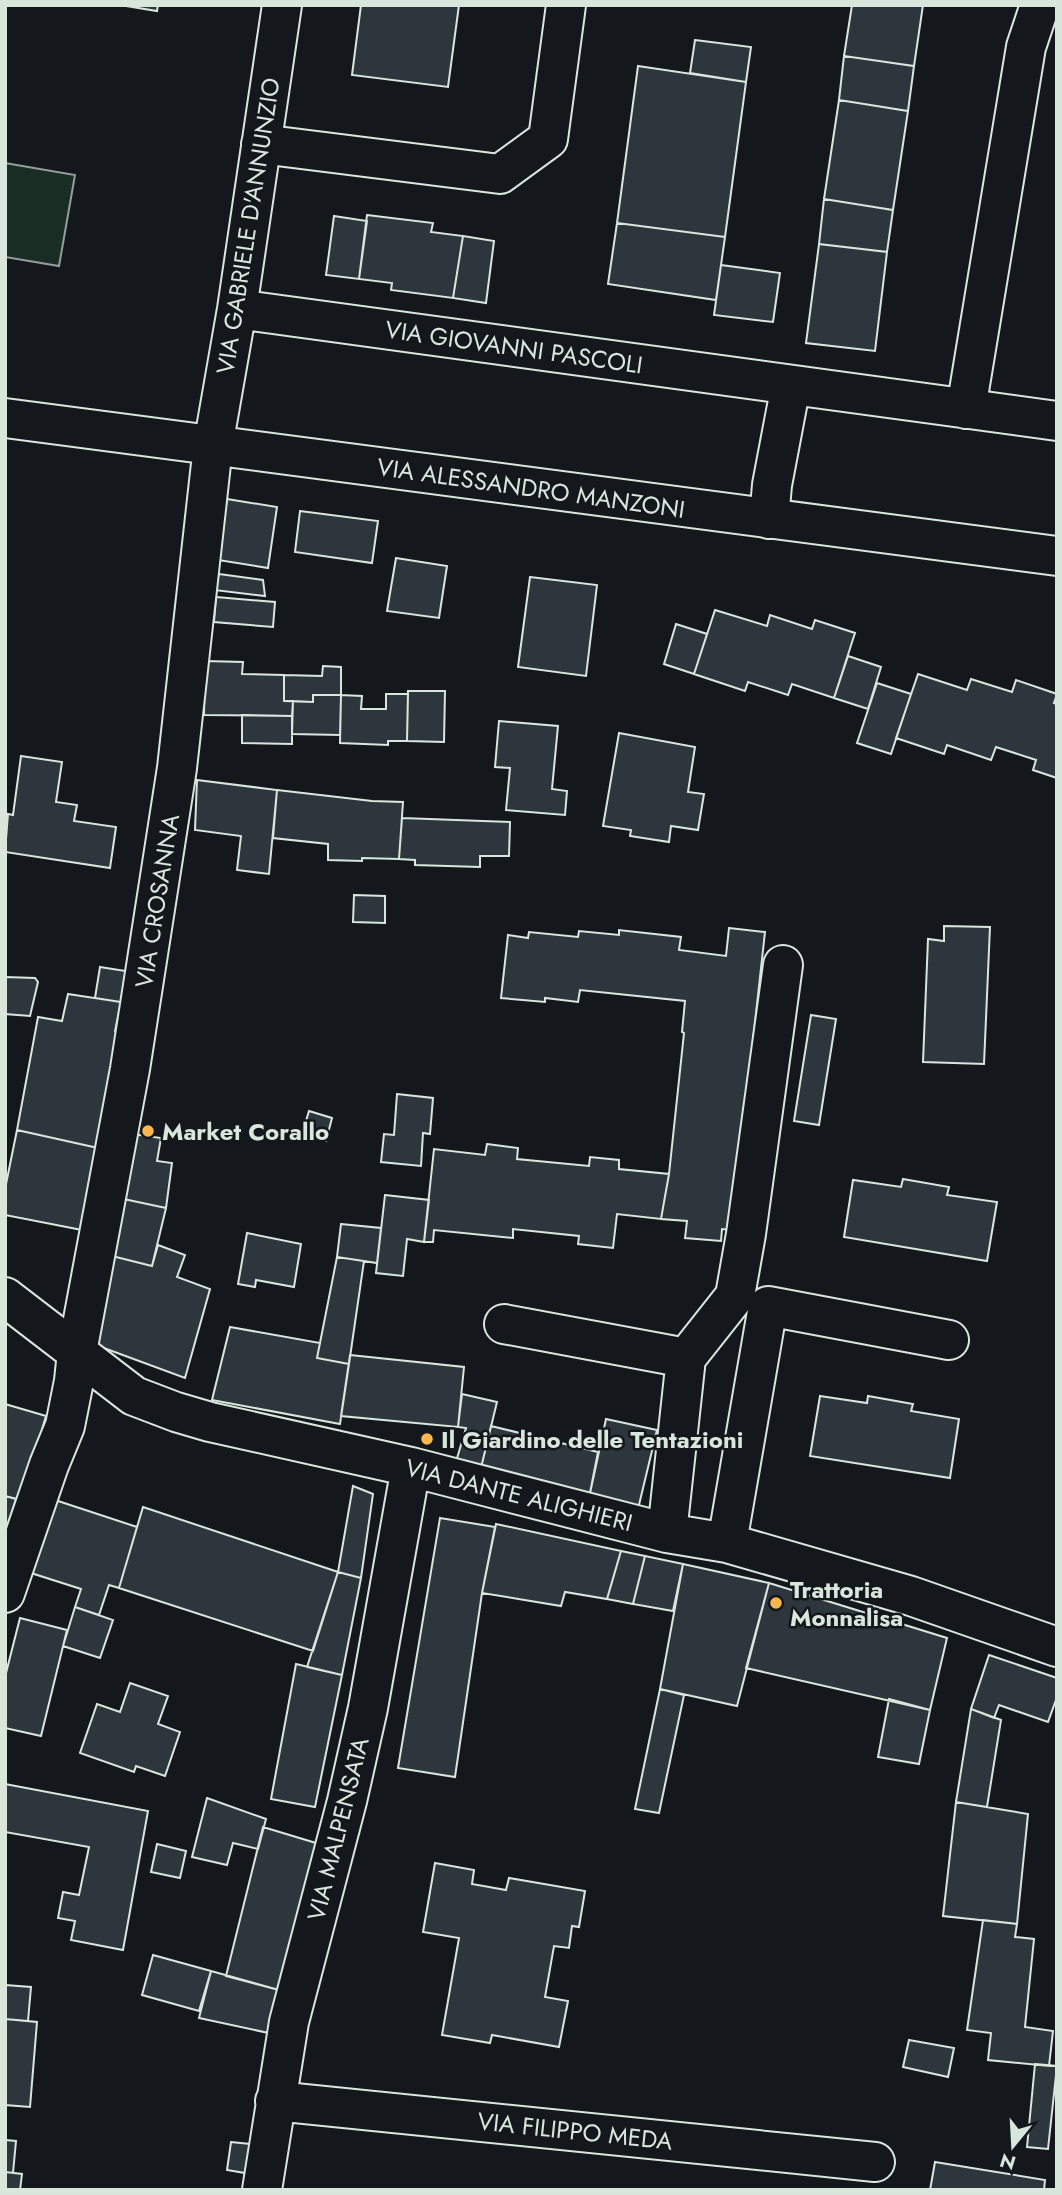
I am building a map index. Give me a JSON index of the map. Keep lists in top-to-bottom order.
{
  "streets": {
    "street": [
      "VIA GABRIELE D'ANNUNZIO",
      "VIA GIOVANNI PASCOLI",
      "VIA ALESSANDRO MANZONI",
      "VIA CROSANNA",
      "VIA DANTE ALIGHIERI",
      "VIA MALPENSATA",
      "VIA FILIPPO MEDA"
    ]
  },
  "crossings": [
    ["VIA GABRIELE D'ANNUNZIO", "VIA GIOVANNI PASCOLI"],
    ["VIA GABRIELE D'ANNUNZIO", "VIA ALESSANDRO MANZONI"],
    ["VIA GABRIELE D'ANNUNZIO", "VIA CROSANNA"],
    ["VIA ALESSANDRO MANZONI", "VIA CROSANNA"],
    ["VIA CROSANNA", "VIA DANTE ALIGHIERI"],
    ["VIA DANTE ALIGHIERI", "VIA MALPENSATA"],
    ["VIA MALPENSATA", "VIA FILIPPO MEDA"]
  ],
  "places": ["Market Corallo", "Il Giardino delle Tentazioni", "Trattoria Monnalisa"],
  "north": "bottom"
}
